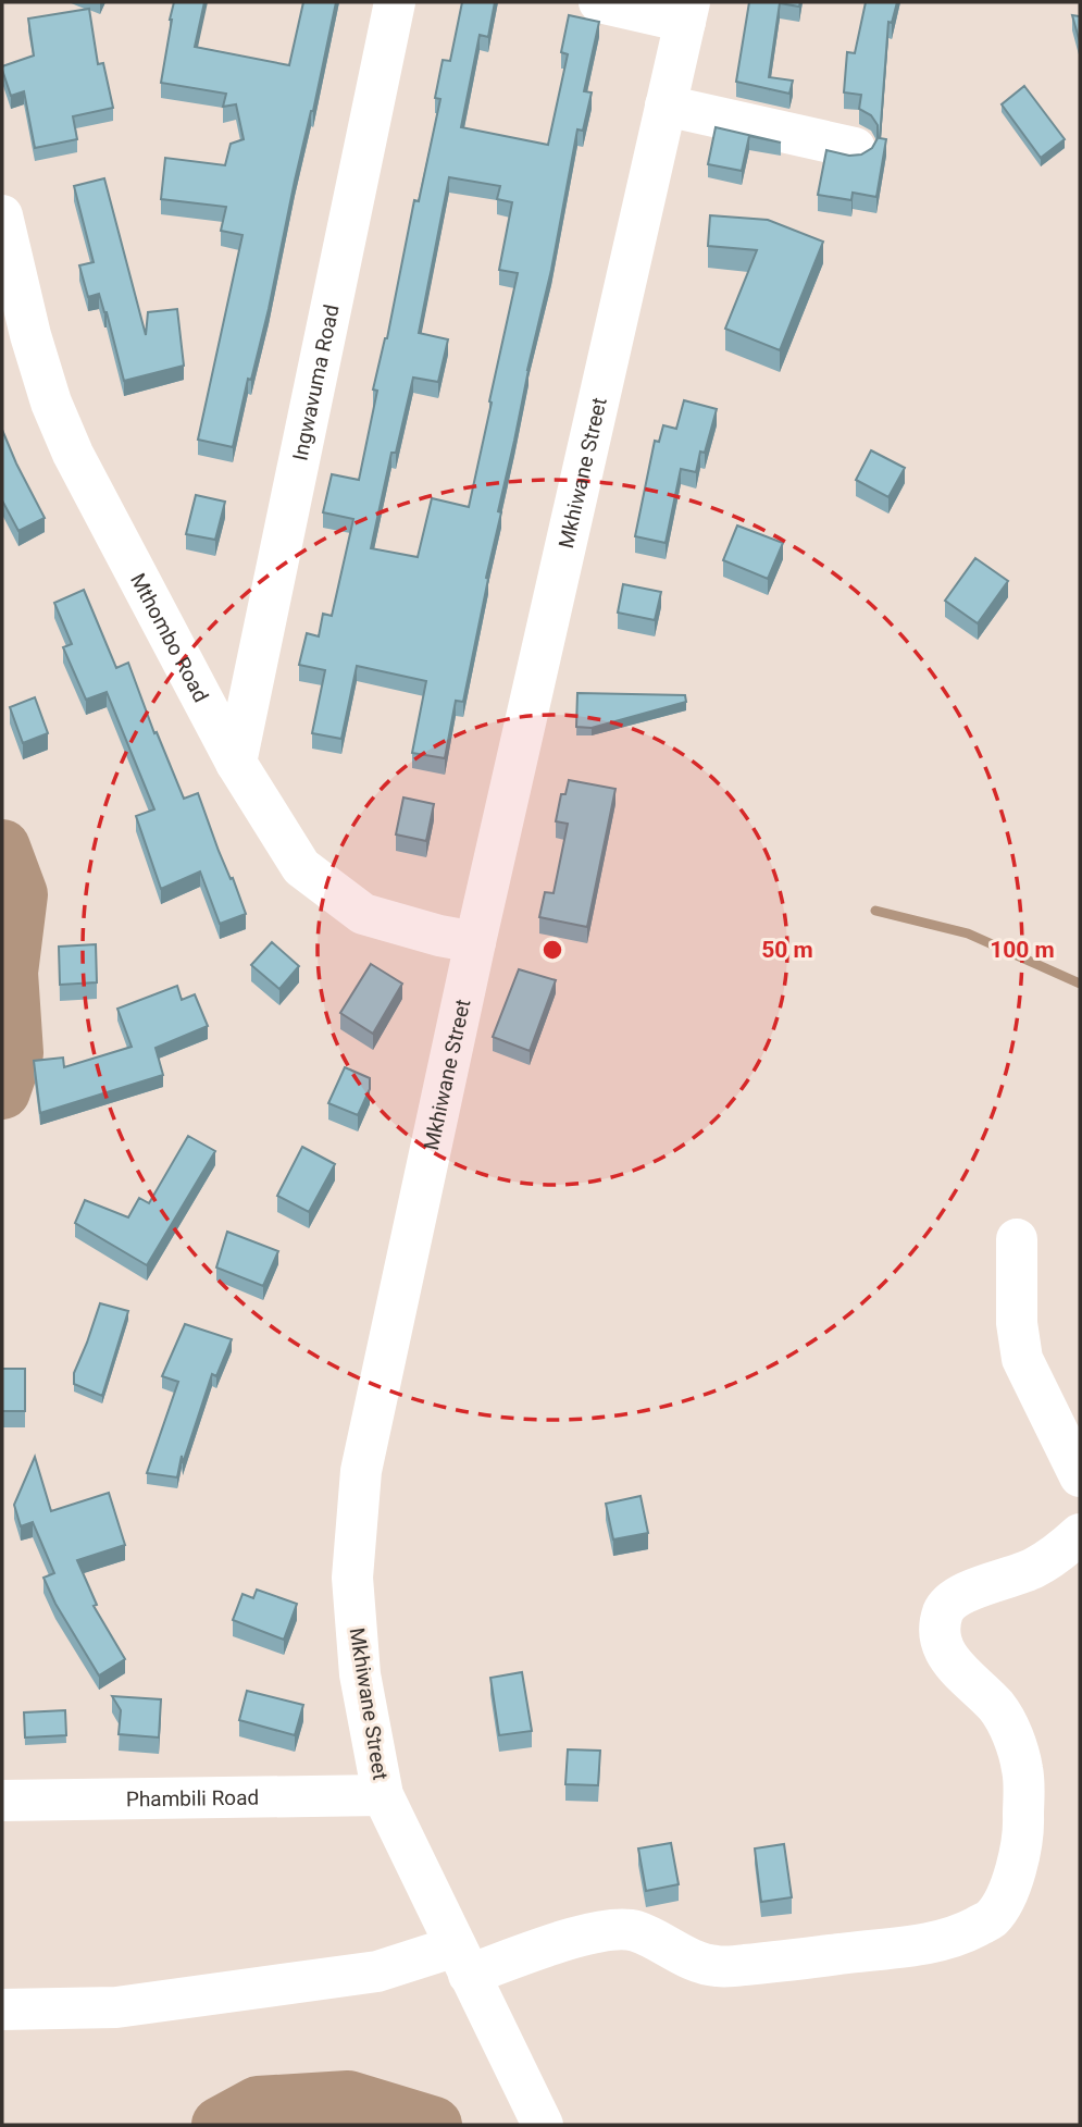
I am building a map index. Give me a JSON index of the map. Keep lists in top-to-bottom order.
{
  "streets": {
    "street": [
      "Ingwavuma Road",
      "Mkhiwane Street",
      "Mthombo Road",
      "Phambili Road"
    ]
  },
  "crossings": [
    ["Ingwavuma Road", "Mthombo Road"],
    ["Mkhiwane Street", "Mthombo Road"],
    ["Mkhiwane Street", "Phambili Road"]
  ],
  "rings": ["50 m", "100 m"]
}
